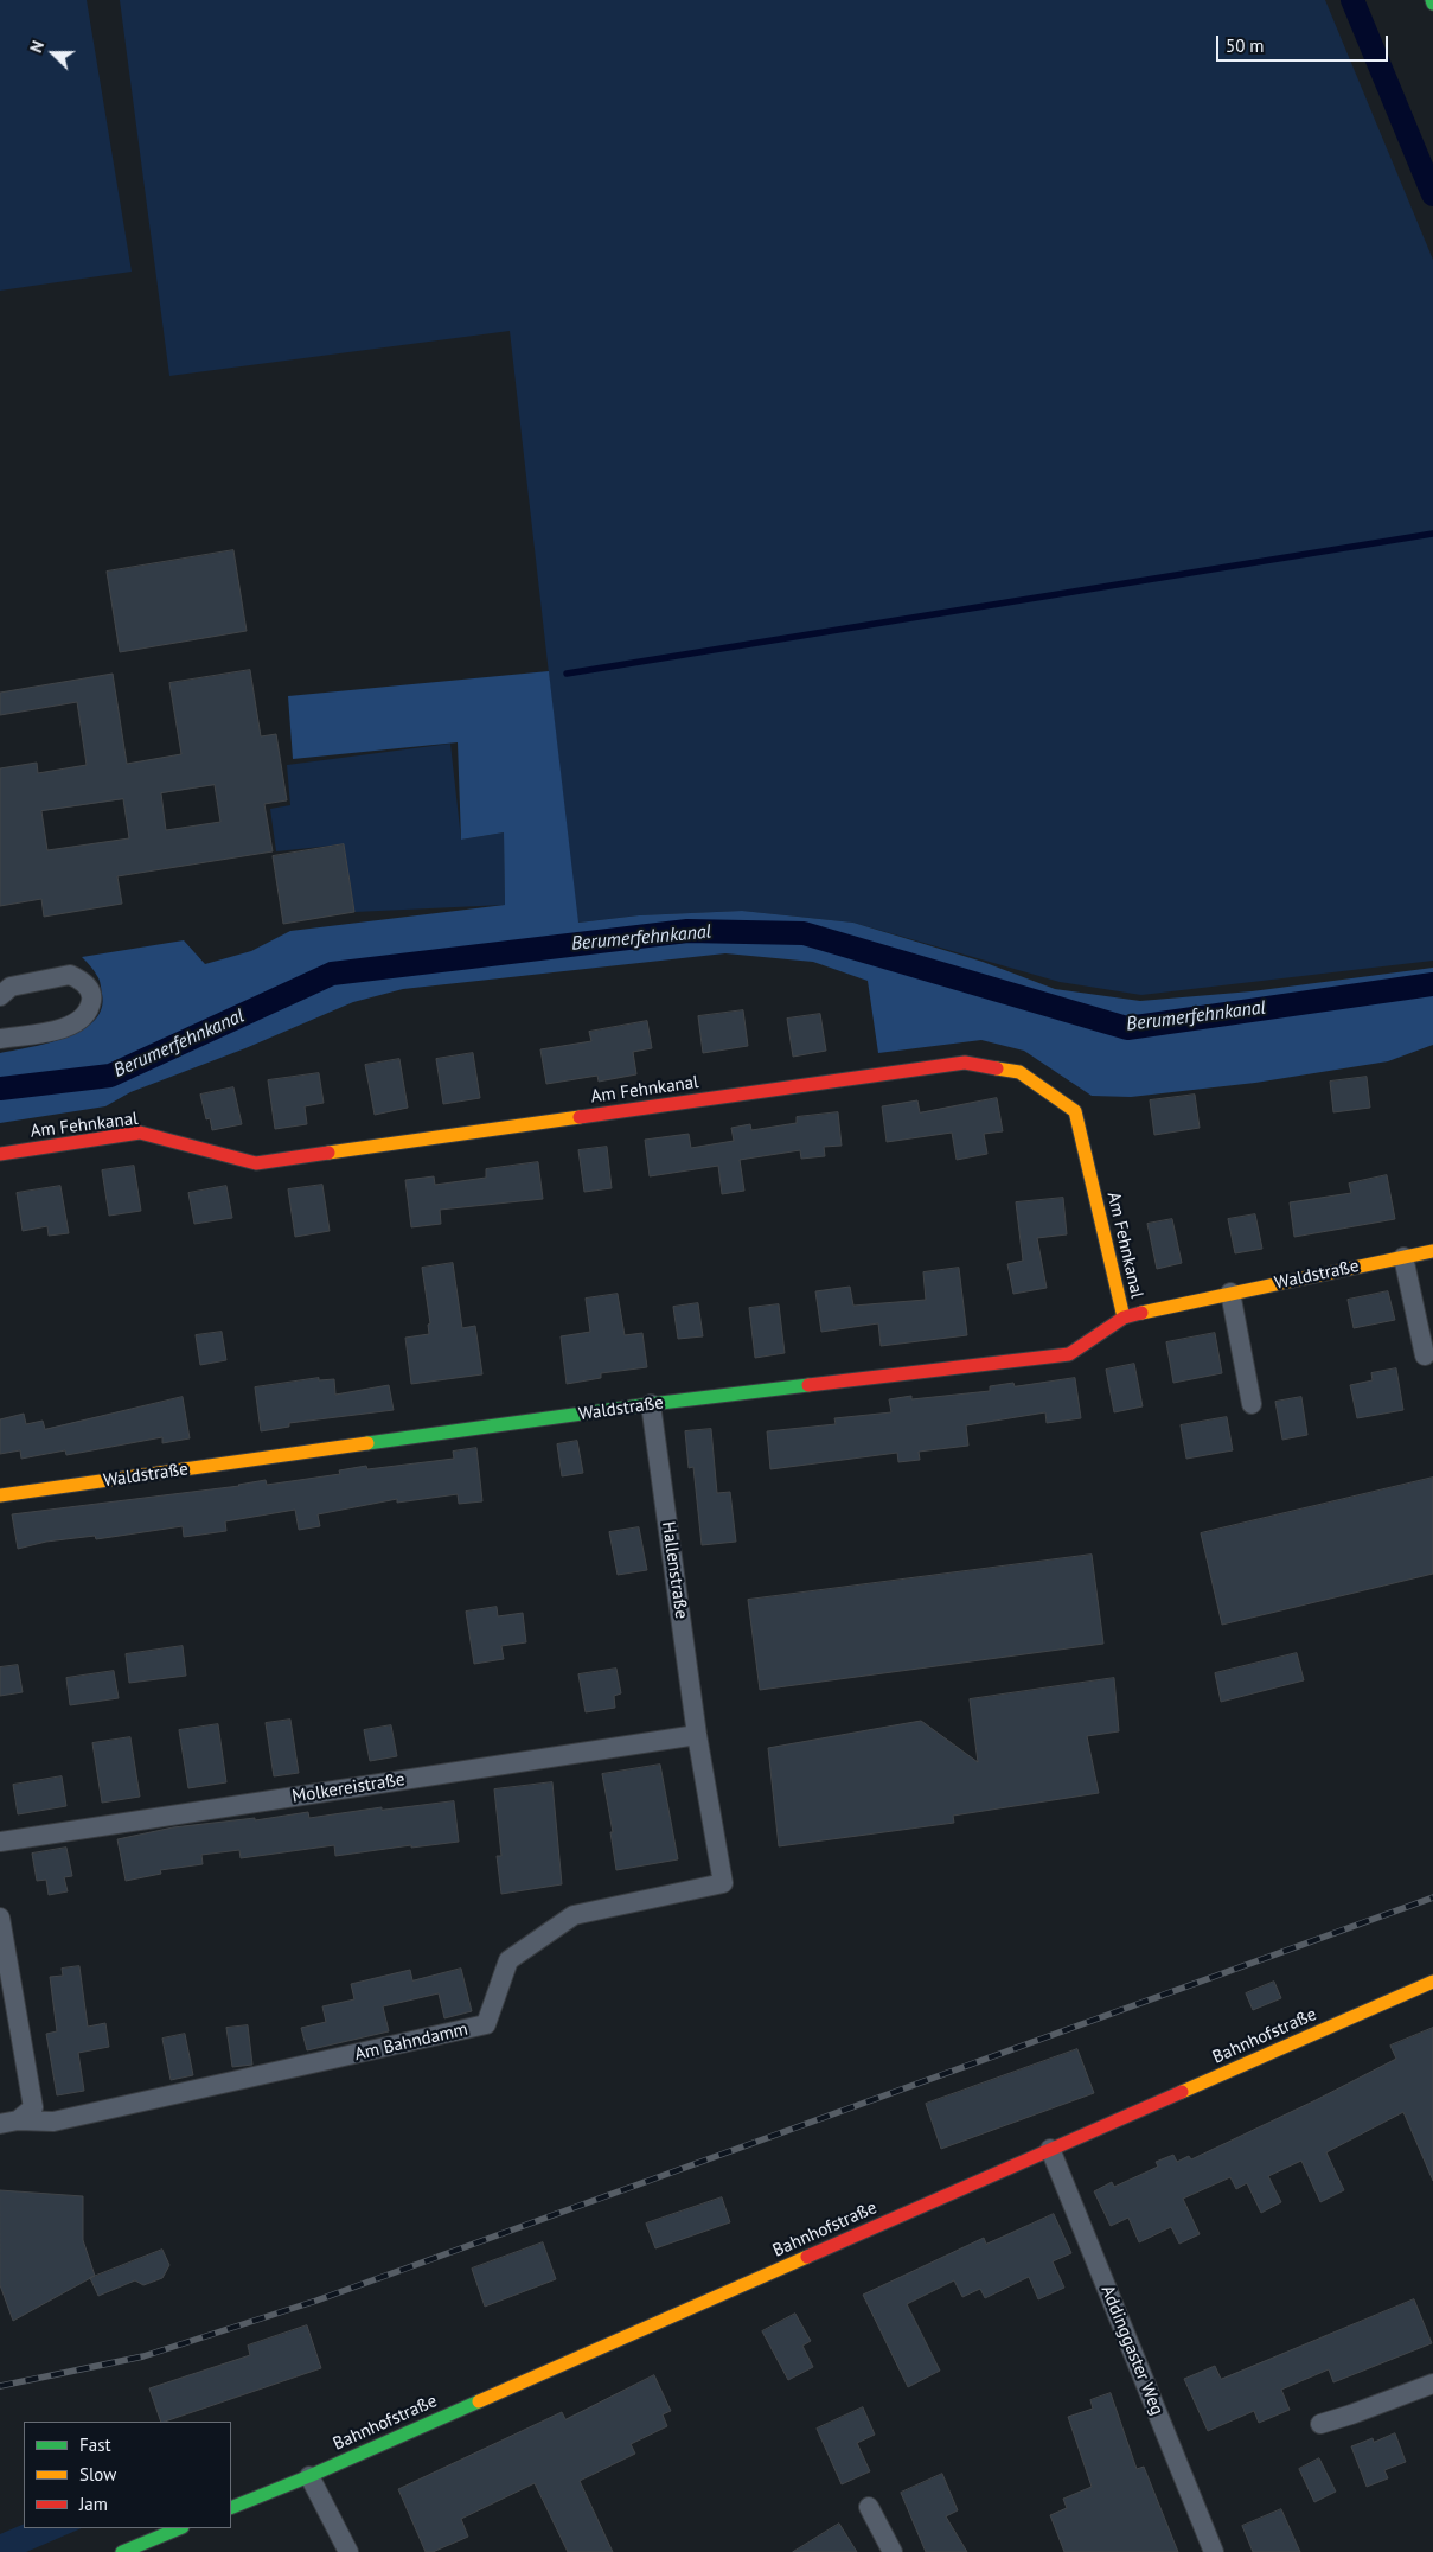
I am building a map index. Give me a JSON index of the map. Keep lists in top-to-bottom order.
{
  "streets": {
    "street": [
      "Am Fehnkanal",
      "Waldstraße",
      "Hallenstraße",
      "Molkereistraße",
      "Bahnhofstraße",
      "Am Bahndamm",
      "Addinggaster Weg"
    ]
  },
  "crossings": [
    ["Am Fehnkanal", "Waldstraße"],
    ["Waldstraße", "Hallenstraße"],
    ["Hallenstraße", "Molkereistraße"],
    ["Hallenstraße", "Am Bahndamm"],
    ["Molkereistraße", "Am Bahndamm"],
    ["Bahnhofstraße", "Addinggaster Weg"]
  ],
  "water": ["Berumerfehnkanal"],
  "legend": ["Fast", "Slow", "Jam"],
  "scale_bar": "50 m",
  "north": "left"
}
